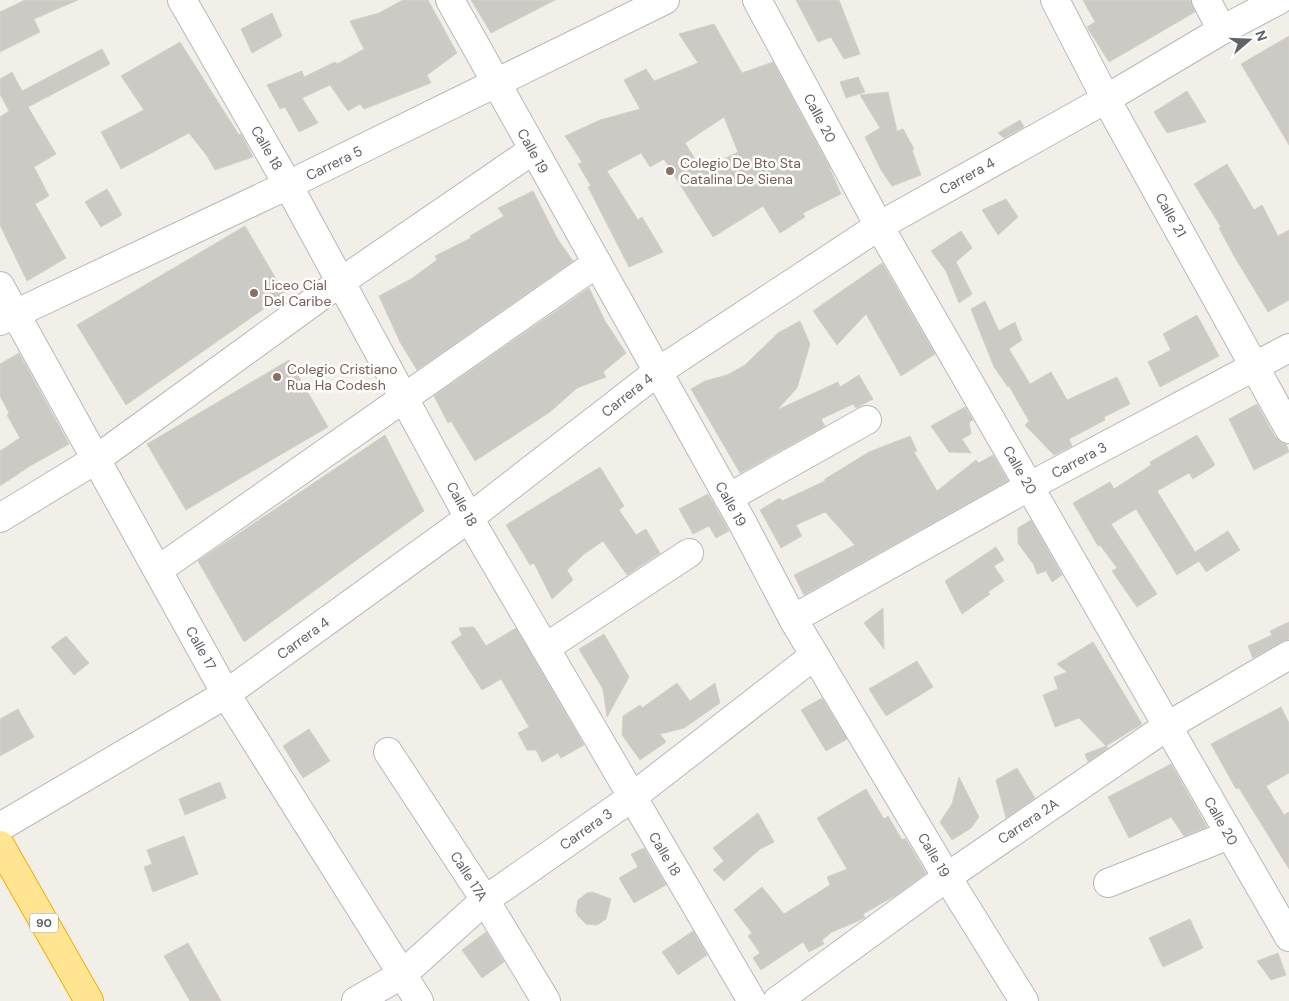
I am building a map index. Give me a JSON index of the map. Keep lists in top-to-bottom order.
{
  "streets": {
    "highway": ["90"],
    "street": [
      "Calle 20",
      "Calle 18",
      "Calle 19",
      "Carrera 5",
      "Carrera 4",
      "Calle 21",
      "Carrera 3",
      "Calle 17",
      "Carrera 2A",
      "Calle 17A"
    ]
  },
  "crossings": [
    ["Calle 20", "Carrera 4"],
    ["Calle 20", "Carrera 3"],
    ["Calle 20", "Carrera 2A"],
    ["Calle 18", "Carrera 5"],
    ["Calle 18", "Carrera 4"],
    ["Calle 18", "Carrera 3"],
    ["Calle 19", "Carrera 5"],
    ["Calle 19", "Carrera 4"],
    ["Calle 19", "Carrera 3"],
    ["Calle 19", "Carrera 2A"],
    ["Carrera 5", "Calle 17"],
    ["Carrera 4", "Calle 21"],
    ["Carrera 4", "Calle 17"],
    ["Calle 21", "Carrera 3"],
    ["Carrera 3", "Calle 17"],
    ["Carrera 3", "Calle 17A"]
  ],
  "places": ["Colegio De Bto Sta Catalina De Siena", "Liceo Cial Del Caribe", "Colegio Cristiano Rua Ha Codesh"],
  "north": "right"
}
